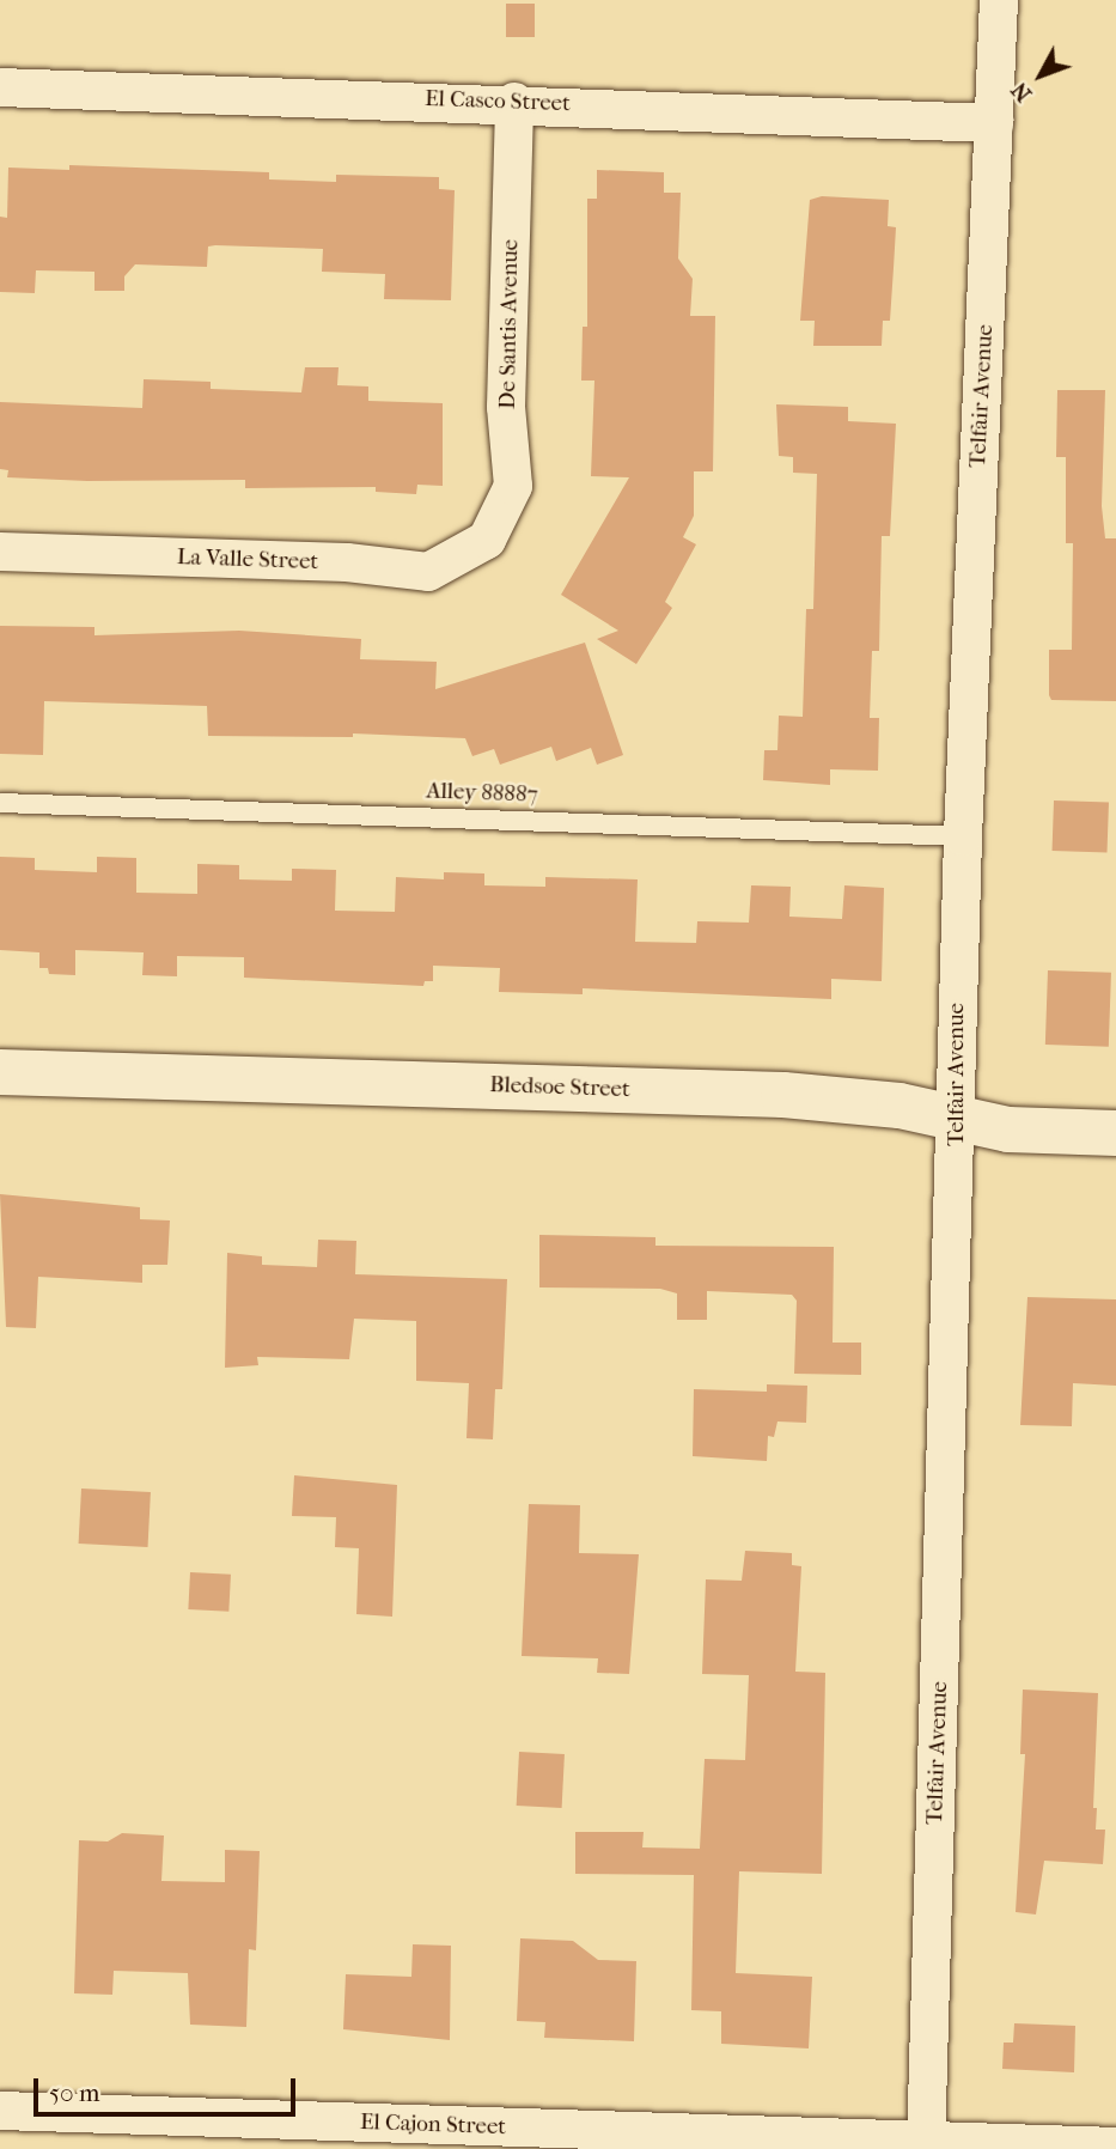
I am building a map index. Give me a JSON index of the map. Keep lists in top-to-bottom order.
{
  "streets": {
    "street": [
      "El Casco Street",
      "De Santis Avenue",
      "Telfair Avenue",
      "La Valle Street",
      "Bledsoe Street",
      "El Cajon Street"
    ],
    "lane": ["Alley 88887"]
  },
  "crossings": [
    ["El Casco Street", "De Santis Avenue"],
    ["El Casco Street", "Telfair Avenue"],
    ["De Santis Avenue", "La Valle Street"],
    ["Telfair Avenue", "Alley 88887"],
    ["Telfair Avenue", "Bledsoe Street"],
    ["Telfair Avenue", "El Cajon Street"]
  ],
  "scale_bar": "50 m",
  "north": "bottom left"
}
